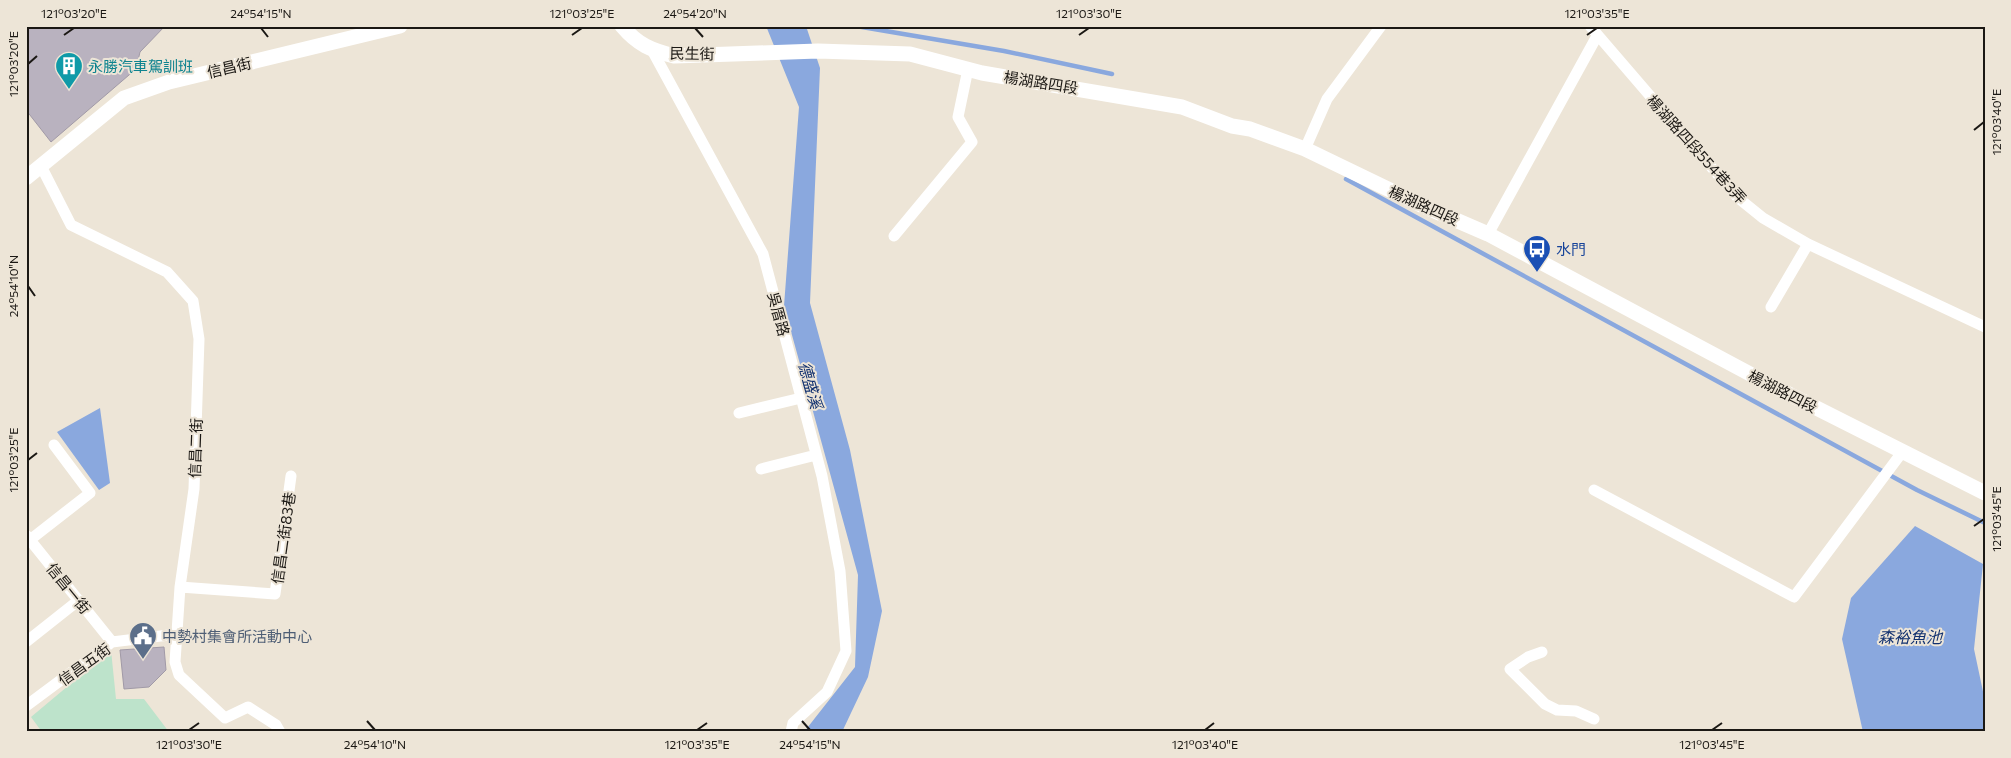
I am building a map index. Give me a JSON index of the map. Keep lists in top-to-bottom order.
{
  "streets": {
    "street": [
      "民生街",
      "信昌街",
      "楊湖路四段",
      "楊湖路四段554巷3弄",
      "吳厝路",
      "信昌二街",
      "信昌二街83巷",
      "信昌一街",
      "信昌五街"
    ]
  },
  "crossings": [
    ["民生街", "楊湖路四段"],
    ["民生街", "吳厝路"],
    ["信昌街", "信昌二街"],
    ["信昌二街", "信昌二街83巷"],
    ["信昌二街", "信昌五街"],
    ["信昌一街", "信昌五街"]
  ],
  "water": ["德盛溪", "森裕魚池"],
  "places": {
    "building": ["永勝汽車駕訓班"],
    "bus stop": ["水門"],
    "public building": ["中勢村集會所活動中心"]
  },
  "coordinates": [
    "121°03'20\"E",
    "24°54'15\"N",
    "121°03'25\"E",
    "24°54'20\"N",
    "121°03'30\"E",
    "121°03'35\"E",
    "121°03'40\"E",
    "24°54'10\"N",
    "121°03'45\"E"
  ]
}
